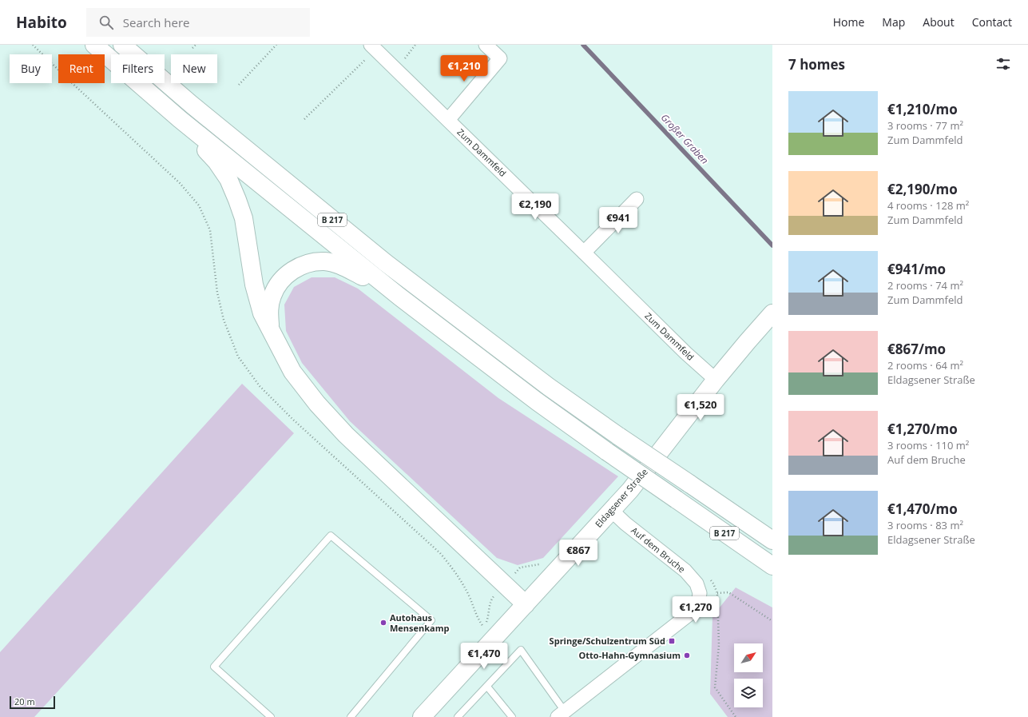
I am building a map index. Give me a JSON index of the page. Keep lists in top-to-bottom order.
{
  "streets": {
    "main road": ["B 217", "Eldagsener Straße"],
    "street": ["Zum Dammfeld", "Auf dem Bruche"]
  },
  "crossings": [
    ["Zum Dammfeld", "Eldagsener Straße"],
    ["Eldagsener Straße", "Auf dem Bruche"]
  ],
  "water": ["Großer Graben"],
  "places": {
    "other": ["Autohaus Mensenkamp", "Otto-Hahn-Gymnasium"],
    "transit": ["Springe/Schulzentrum Süd"]
  },
  "scale_bar": "20 m",
  "north": "top right",
  "page": {
    "header": "Habito",
    "search": "Search here",
    "nav": [
      "Home",
      "Map",
      "About",
      "Contact"
    ],
    "heading": "7 homes",
    "chip": [
      "Buy",
      "Rent",
      "Filters",
      "New"
    ],
    "price": [
      "€1,210",
      "€2,190",
      "€941",
      "€1,520",
      "€867",
      "€1,270",
      "€1,470"
    ],
    "list": [
      {
        "name": "€1,210/mo",
        "note": "3 rooms · 77 m² · Zum Dammfeld"
      },
      {
        "name": "€2,190/mo",
        "note": "4 rooms · 128 m² · Zum Dammfeld"
      },
      {
        "name": "€941/mo",
        "note": "2 rooms · 74 m² · Zum Dammfeld"
      },
      {
        "name": "€867/mo",
        "note": "2 rooms · 64 m² · Eldagsener Straße"
      },
      {
        "name": "€1,270/mo",
        "note": "3 rooms · 110 m² · Auf dem Bruche"
      },
      {
        "name": "€1,470/mo",
        "note": "3 rooms · 83 m² · Eldagsener Straße"
      }
    ],
    "scale": "20 m"
  }
}
